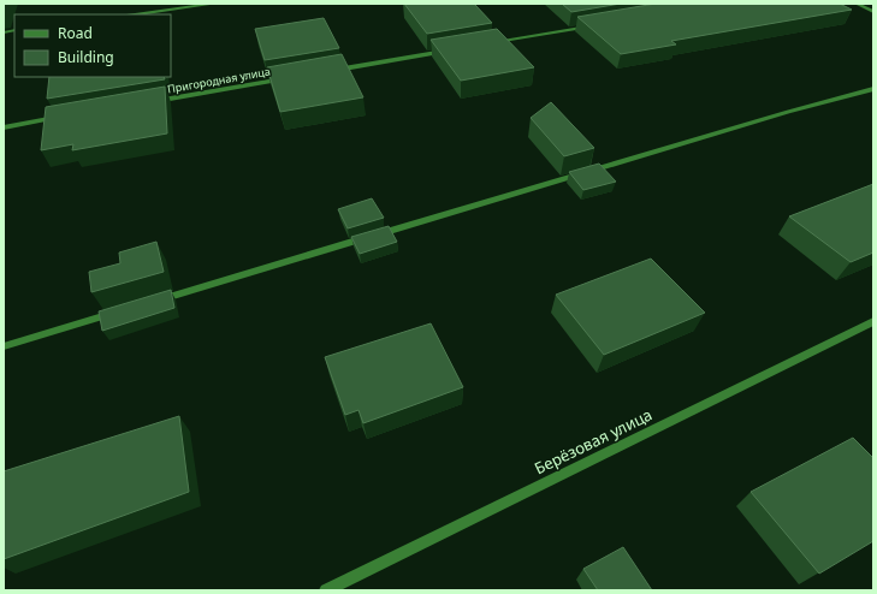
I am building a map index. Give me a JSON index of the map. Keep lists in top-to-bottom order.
{
  "streets": {
    "street": ["Пригородная улица", "Берёзовая улица"]
  },
  "legend": ["Road", "Building"]
}
